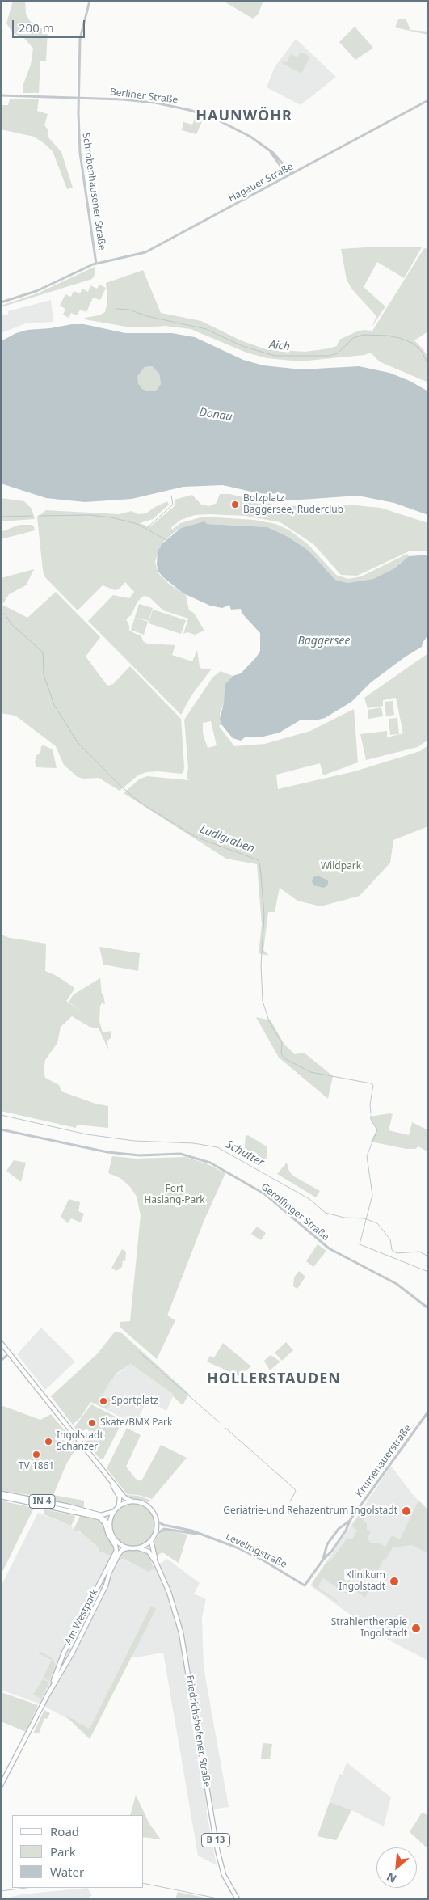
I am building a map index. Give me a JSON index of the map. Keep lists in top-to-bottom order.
{
  "streets": {
    "main road": [
      "IN 4",
      "Am Westpark",
      "Friedrichshofener Straße",
      "B 13"
    ],
    "street": [
      "Berliner Straße",
      "Hagauer Straße",
      "Schrobenhausener Straße",
      "Gerolfinger Straße",
      "Krumenauerstraße",
      "Levelingstraße"
    ]
  },
  "crossings": [
    ["Berliner Straße", "Hagauer Straße"],
    ["Berliner Straße", "Schrobenhausener Straße"],
    ["Hagauer Straße", "Schrobenhausener Straße"],
    ["Krumenauerstraße", "Levelingstraße"],
    ["IN 4", "Levelingstraße"],
    ["IN 4", "Am Westpark"],
    ["IN 4", "Friedrichshofener Straße"],
    ["Levelingstraße", "Am Westpark"],
    ["Levelingstraße", "Friedrichshofener Straße"],
    ["Am Westpark", "Friedrichshofener Straße"]
  ],
  "districts": ["HAUNWÖHR", "HOLLERSTAUDEN"],
  "water": [
    "Aich",
    "Donau",
    "Baggersee",
    "Ludlgraben",
    "Schutter"
  ],
  "parks": ["Wildpark", "Fort Haslang-Park"],
  "places": [
    "Bolzplatz Baggersee, Ruderclub",
    "Sportplatz",
    "Skate/BMX Park",
    "Ingolstadt Schanzer",
    "TV 1861",
    "Geriatrie-und Rehazentrum Ingolstadt",
    "Klinikum Ingolstadt",
    "Strahlentherapie Ingolstadt"
  ],
  "legend": ["Road", "Park", "Water"],
  "scale_bar": "200 m",
  "north": "bottom left"
}
